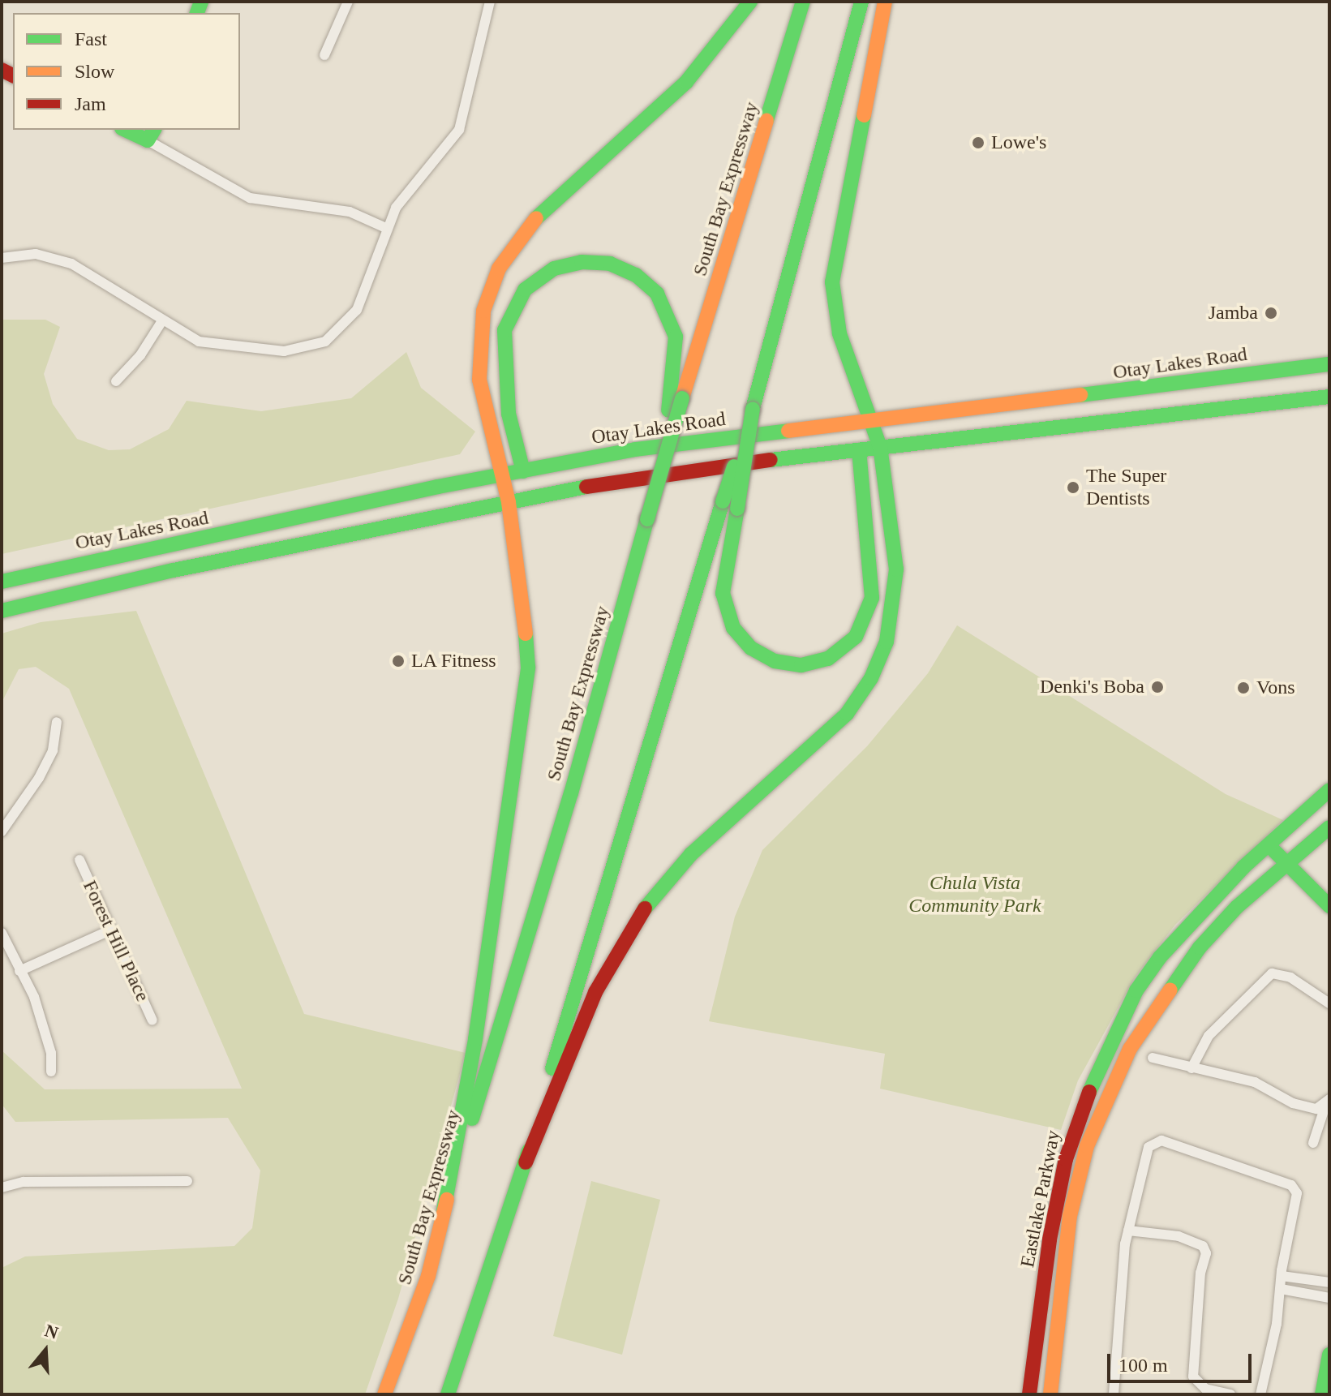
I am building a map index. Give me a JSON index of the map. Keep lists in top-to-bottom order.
{
  "streets": {
    "main road": ["South Bay Expressway", "Otay Lakes Road", "Eastlake Parkway"],
    "street": ["Forest Hill Place"]
  },
  "parks": ["Chula Vista Community Park"],
  "places": [
    "Lowe's",
    "Jamba",
    "The Super Dentists",
    "LA Fitness",
    "Denki's Boba",
    "Vons"
  ],
  "legend": ["Fast", "Slow", "Jam"],
  "scale_bar": "100 m",
  "north": "top"
}
